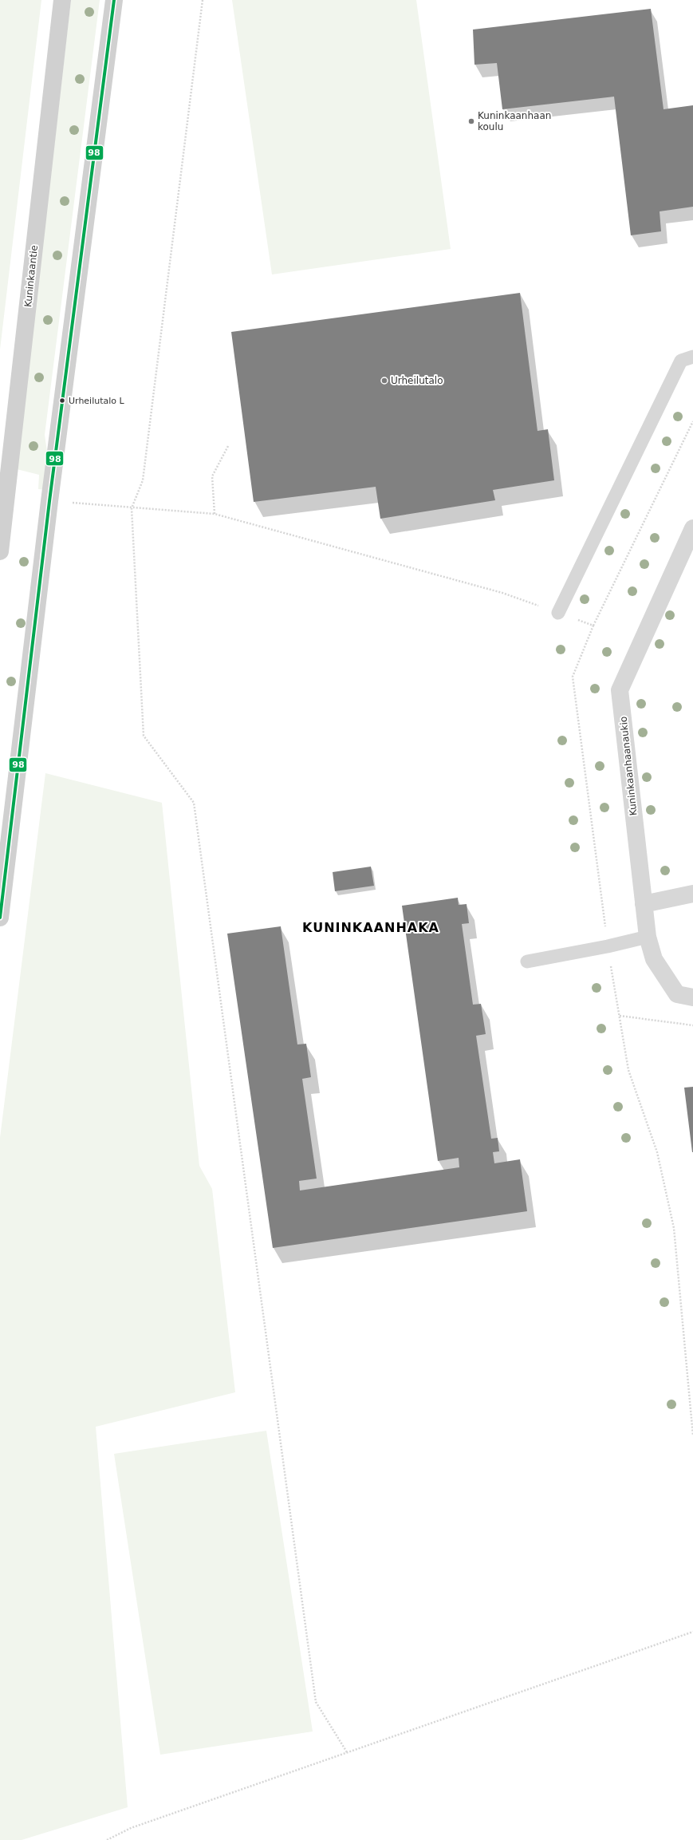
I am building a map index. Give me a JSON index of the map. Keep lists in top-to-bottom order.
{
  "streets": {
    "main road": ["Kuninkaantie"],
    "street": ["Kuninkaanhaanaukio"]
  },
  "districts": ["KUNINKAANHAKA"],
  "places": ["Kuninkaanhaan koulu", "Urheilutalo", "Urheilutalo L"],
  "lines": ["transit line 98"]
}
